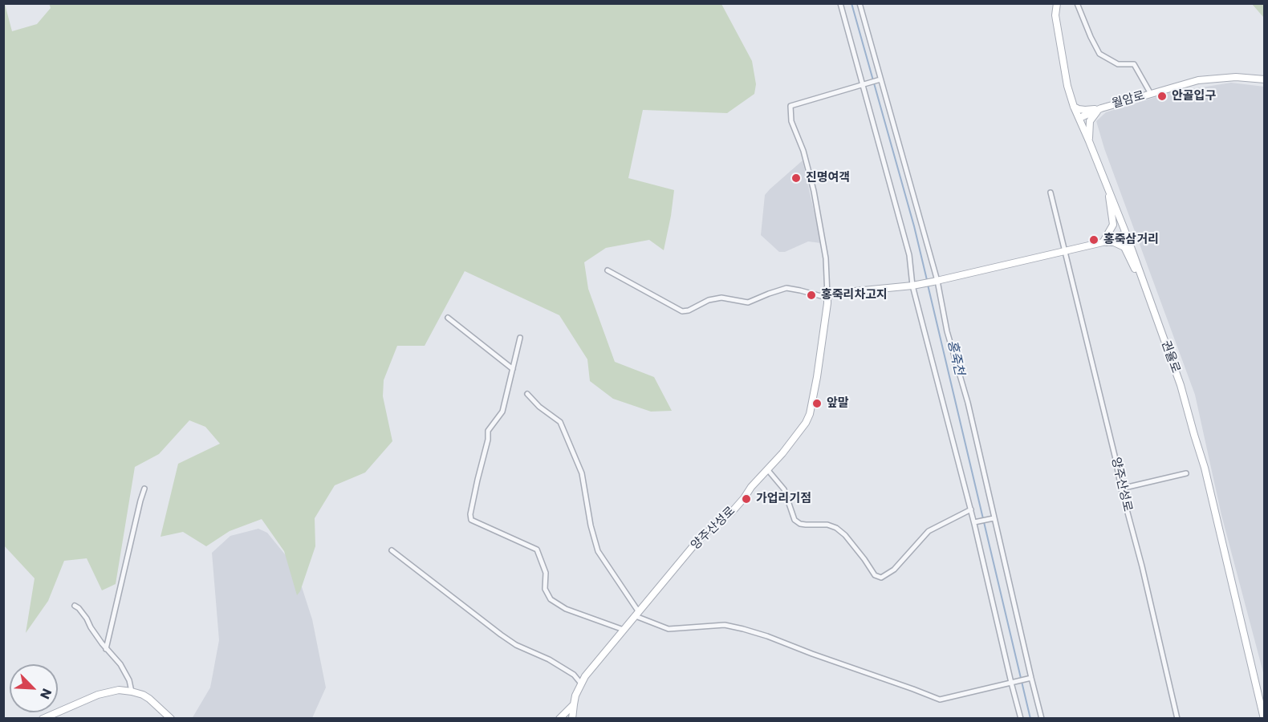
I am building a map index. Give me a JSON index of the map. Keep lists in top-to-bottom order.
{
  "streets": {
    "street": ["월암로", "권율로", "양주산성로"]
  },
  "crossings": [
    ["월암로", "권율로"]
  ],
  "water": ["홍죽천"],
  "places": [
    "안골입구",
    "진명여객",
    "홍죽삼거리",
    "홍죽리차고지",
    "앞말",
    "가업리기점"
  ],
  "north": "bottom right"
}
